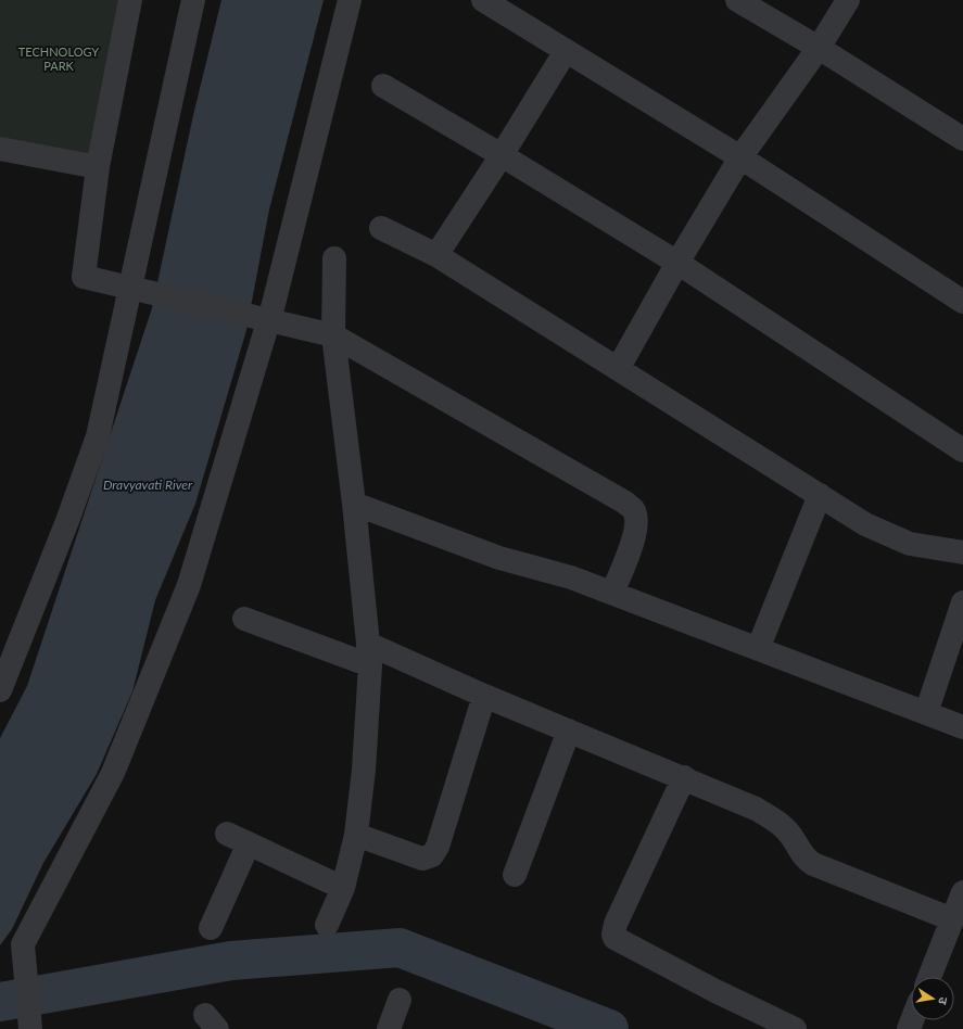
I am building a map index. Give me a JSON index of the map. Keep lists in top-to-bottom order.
{
  "water": ["Dravyavati River"],
  "parks": ["TECHNOLOGY PARK"],
  "north": "right"
}
